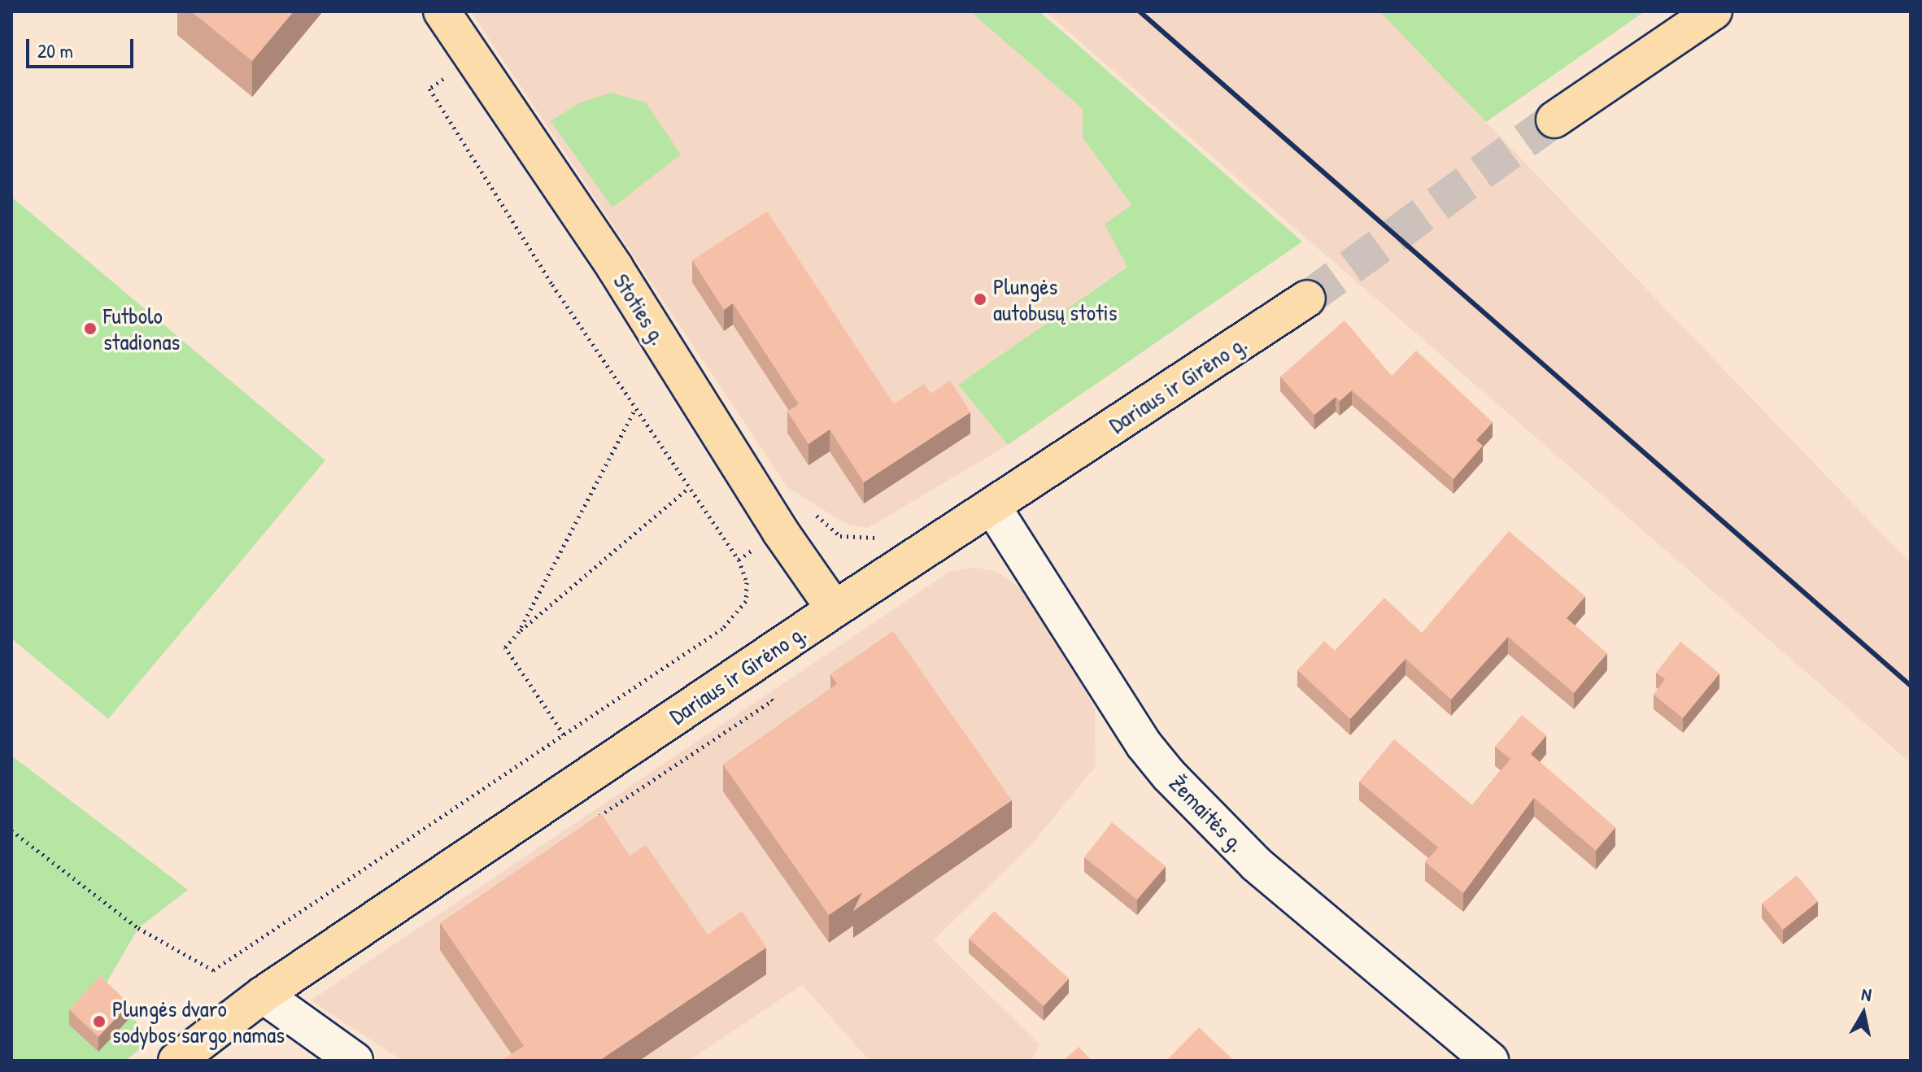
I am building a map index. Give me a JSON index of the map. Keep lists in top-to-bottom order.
{
  "streets": {
    "main road": ["Stoties g.", "Dariaus ir Girėno g."],
    "street": ["Žemaitės g."]
  },
  "crossings": [
    ["Stoties g.", "Dariaus ir Girėno g."],
    ["Dariaus ir Girėno g.", "Žemaitės g."]
  ],
  "places": ["Plungės autobusų stotis", "Futbolo stadionas", "Plungės dvaro sodybos sargo namas"],
  "scale_bar": "20 m",
  "north": "top"
}
